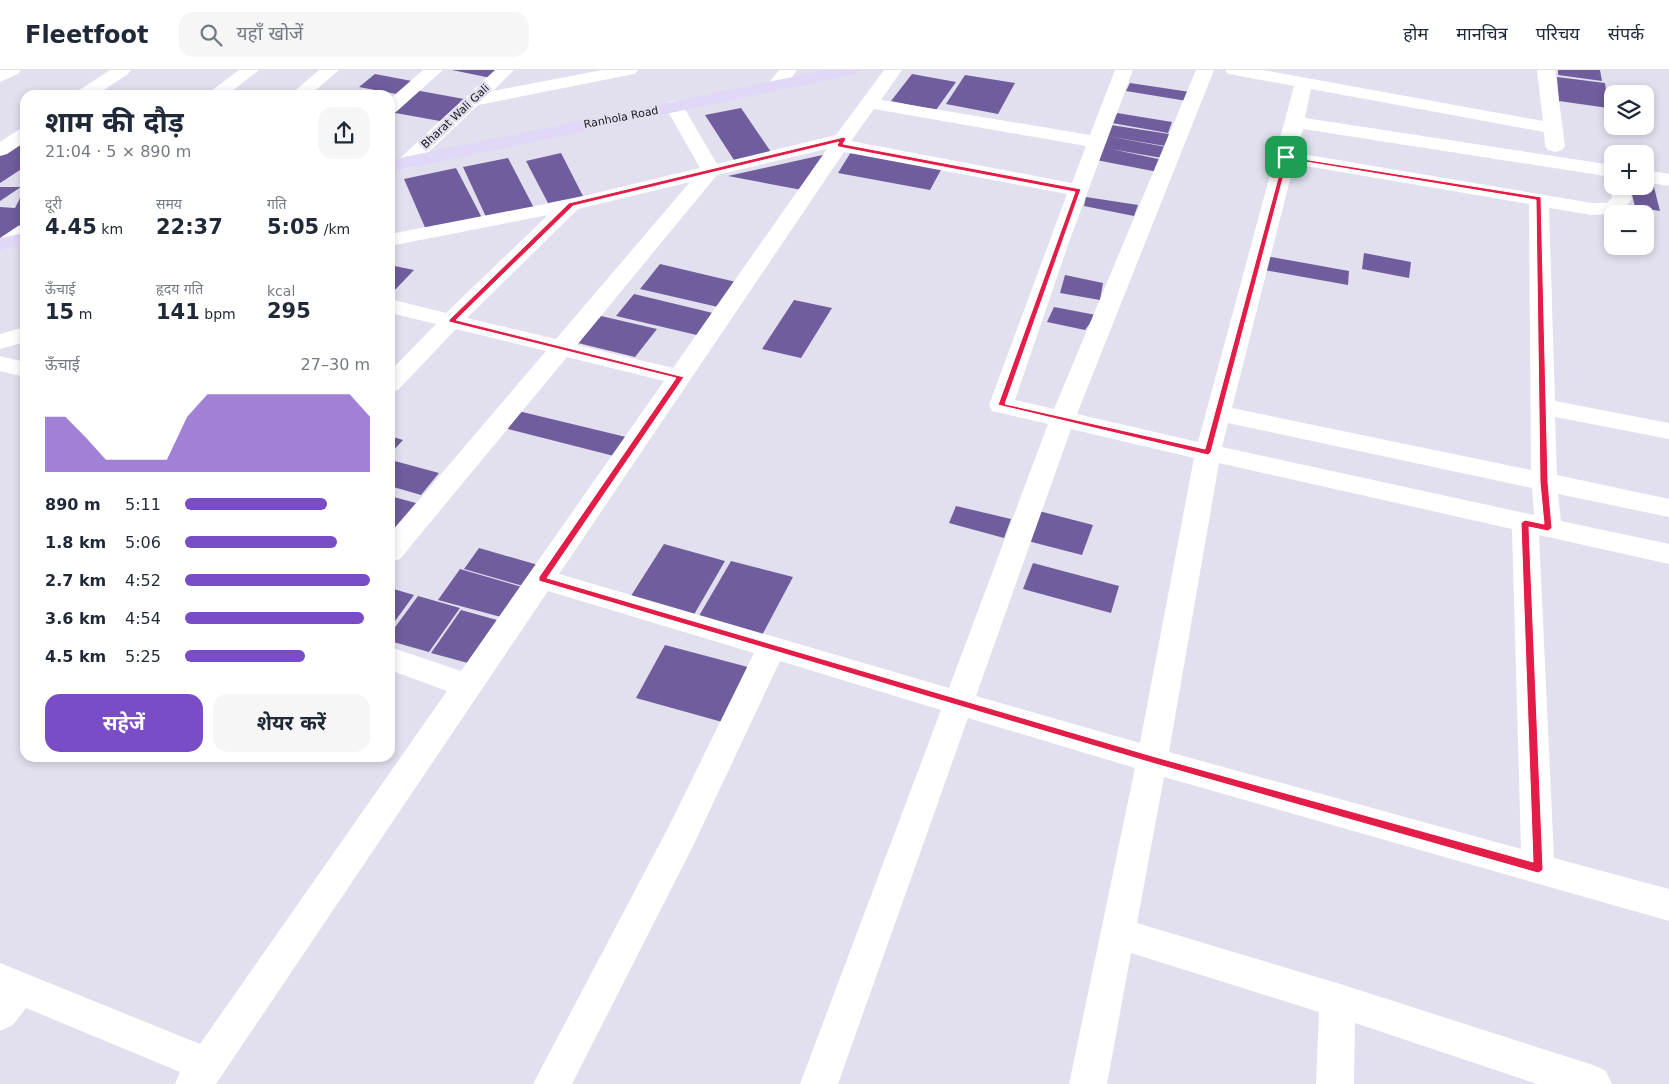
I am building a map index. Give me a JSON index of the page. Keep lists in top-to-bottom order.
{
  "streets": {
    "street": ["Bharat Wali Gali", "Ranhola Road"]
  },
  "crossings": [
    ["Bharat Wali Gali", "Ranhola Road"]
  ],
  "page": {
    "header": "Fleetfoot",
    "search": "यहाँ खोजें",
    "nav": [
      "होम",
      "मानचित्र",
      "परिचय",
      "संपर्क"
    ],
    "map_buttons": ["+", "−"],
    "heading": ["शाम की दौड़", "21:04 · 5 × 890 m"],
    "stats": [
      ["दूरी", "4.45 km"],
      ["समय", "22:37"],
      ["गति", "5:05 /km"],
      ["ऊँचाई", "15 m"],
      ["हृदय गति", "141 bpm"],
      ["kcal", "295"]
    ],
    "chart": ["ऊँचाई", "27–30 m"],
    "list": [
      {
        "name": "890 m",
        "note": "5:11"
      },
      {
        "name": "1.8 km",
        "note": "5:06"
      },
      {
        "name": "2.7 km",
        "note": "4:52"
      },
      {
        "name": "3.6 km",
        "note": "4:54"
      },
      {
        "name": "4.5 km",
        "note": "5:25"
      }
    ],
    "buttons": ["सहेजें", "शेयर करें"]
  }
}
